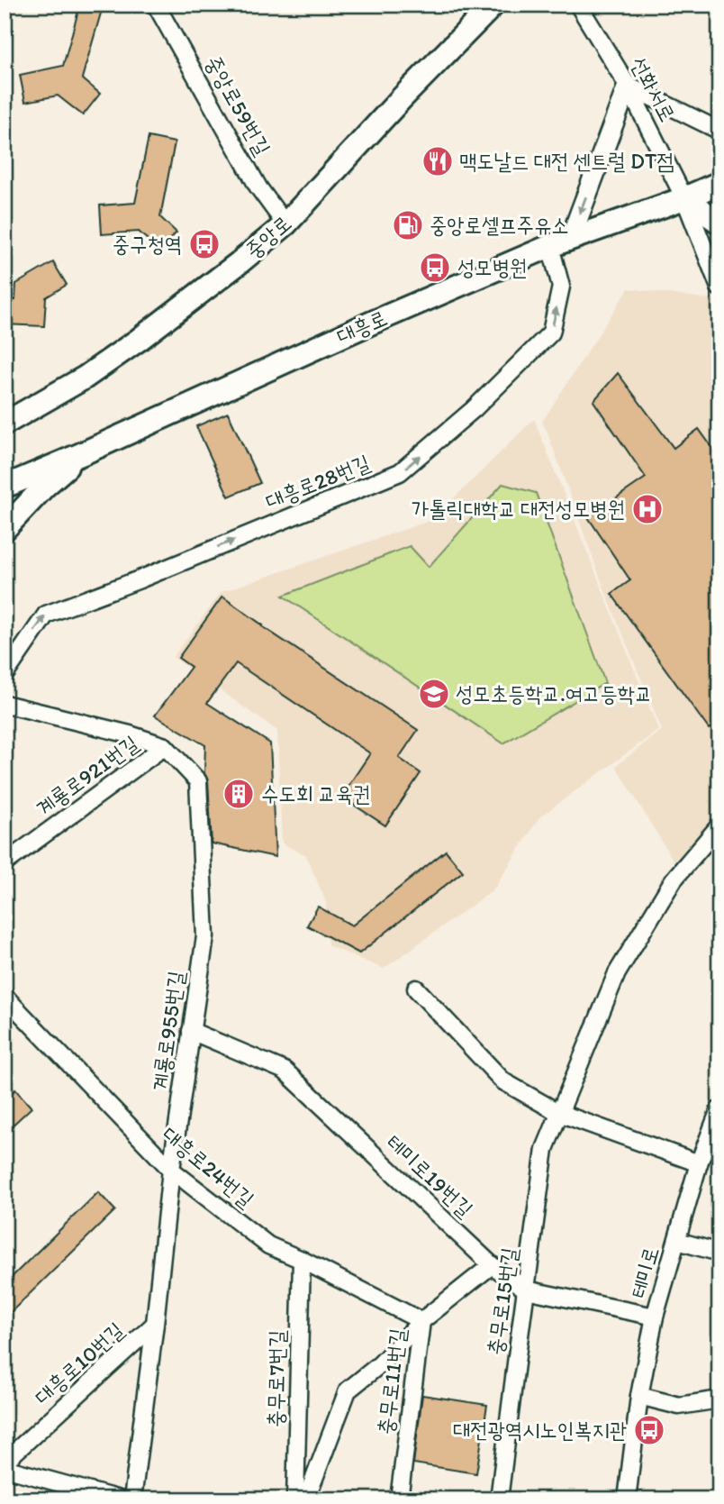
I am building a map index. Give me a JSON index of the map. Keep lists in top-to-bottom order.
{
  "streets": {
    "main road": ["중앙로", "대흥로"],
    "street": [
      "선화서로",
      "중앙로59번길",
      "대흥로28번길",
      "계룡로921번길",
      "계룡로955번길",
      "대흥로24번길",
      "테미로19번길",
      "테미로",
      "충무로15번길",
      "대흥로10번길",
      "충무로7번길",
      "충무로11번길"
    ]
  },
  "crossings": [
    ["선화서로", "대흥로"],
    ["중앙로59번길", "중앙로"],
    ["대흥로", "대흥로28번길"],
    ["계룡로921번길", "계룡로955번길"],
    ["계룡로955번길", "대흥로24번길"],
    ["계룡로955번길", "테미로19번길"],
    ["계룡로955번길", "대흥로10번길"],
    ["대흥로24번길", "충무로7번길"],
    ["대흥로24번길", "충무로11번길"],
    ["테미로19번길", "테미로"],
    ["테미로19번길", "충무로15번길"],
    ["테미로19번길", "충무로11번길"]
  ],
  "one_way": ["대흥로28번길"],
  "places": {
    "restaurant": ["맥도날드 대전 센트럴 DT점"],
    "fuel station": ["중앙로셀프주유소"],
    "bus stop": ["중구청역", "성모병원", "대전광역시노인복지관"],
    "hospital": ["가톨릭대학교 대전성모병원"],
    "school or university": ["성모초등학교.여고등학교"],
    "building": ["수도회 교육권"]
  }
}
